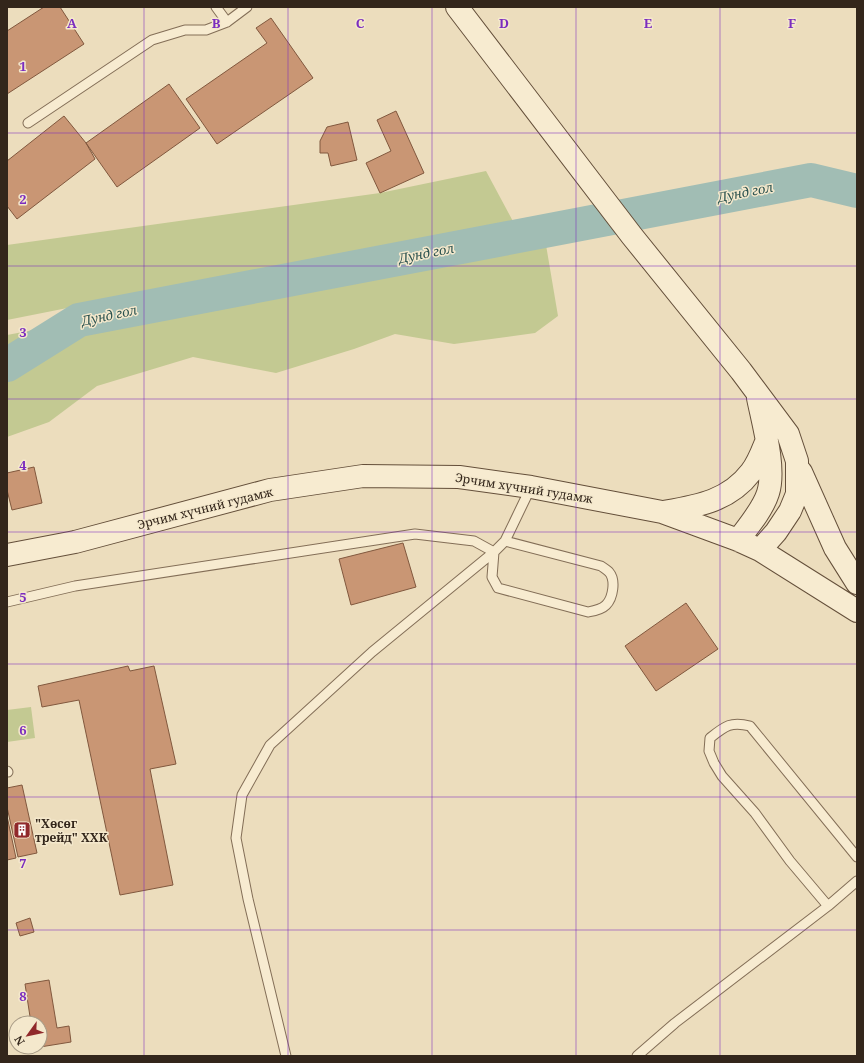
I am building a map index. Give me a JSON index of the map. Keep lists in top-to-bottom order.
{
  "streets": {
    "street": ["Эрчим хүчний гудамж"]
  },
  "water": ["Дунд гол"],
  "places": {
    "building": ["\"Хөсөг трейд\" ХХК"]
  },
  "north": "bottom left",
  "grid": {
    "columns": [
      "A",
      "B",
      "C",
      "D",
      "E",
      "F"
    ],
    "rows": [
      "1",
      "2",
      "3",
      "4",
      "5",
      "6",
      "7",
      "8"
    ]
  }
}
